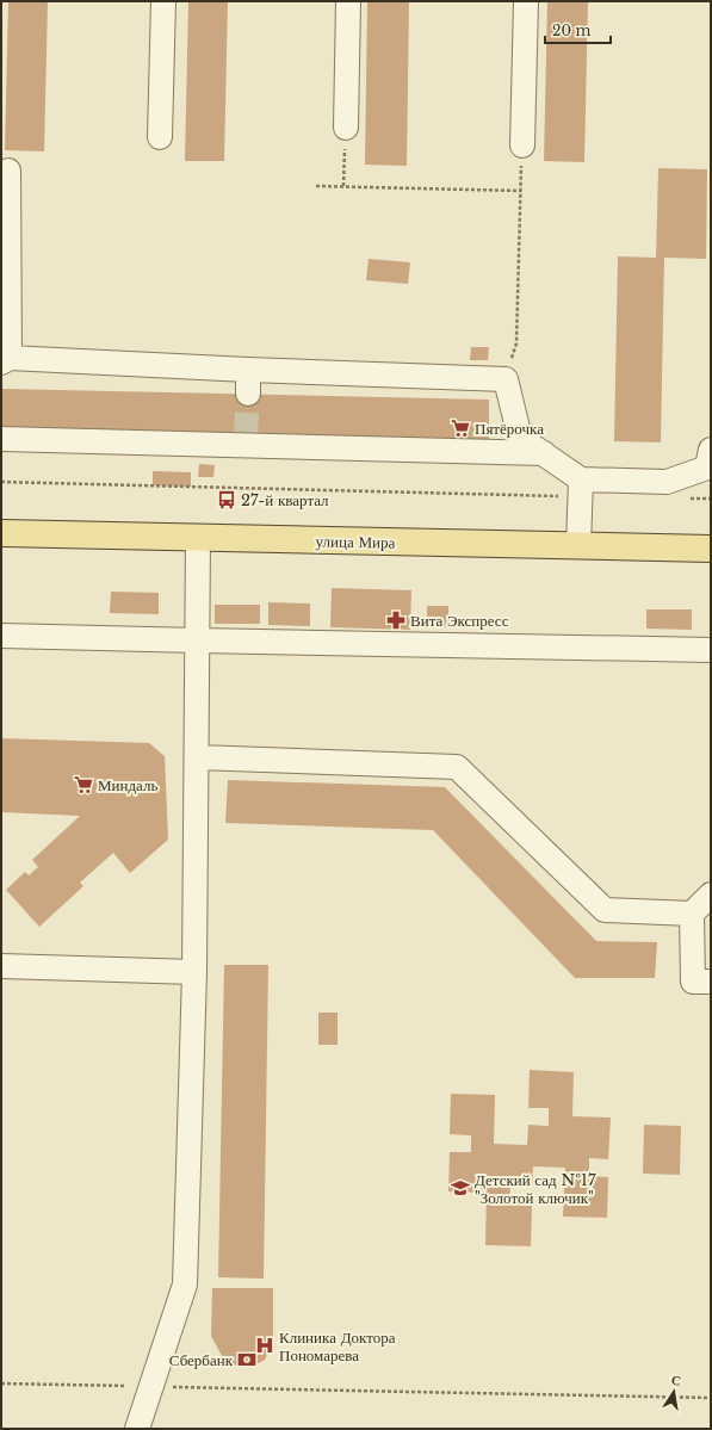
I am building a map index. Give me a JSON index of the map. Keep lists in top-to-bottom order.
{
  "streets": {
    "main road": ["улица Мира"]
  },
  "places": {
    "supermarket": ["Пятёрочка", "Миндаль"],
    "bus stop": ["27-й квартал"],
    "pharmacy": ["Вита Экспресс"],
    "school or university": ["Детский сад №17 \"Золотой ключик\""],
    "hospital": ["Клиника Доктора Пономарева"],
    "bank": ["Сбербанк"]
  },
  "scale_bar": "20 m",
  "north": "top"
}
